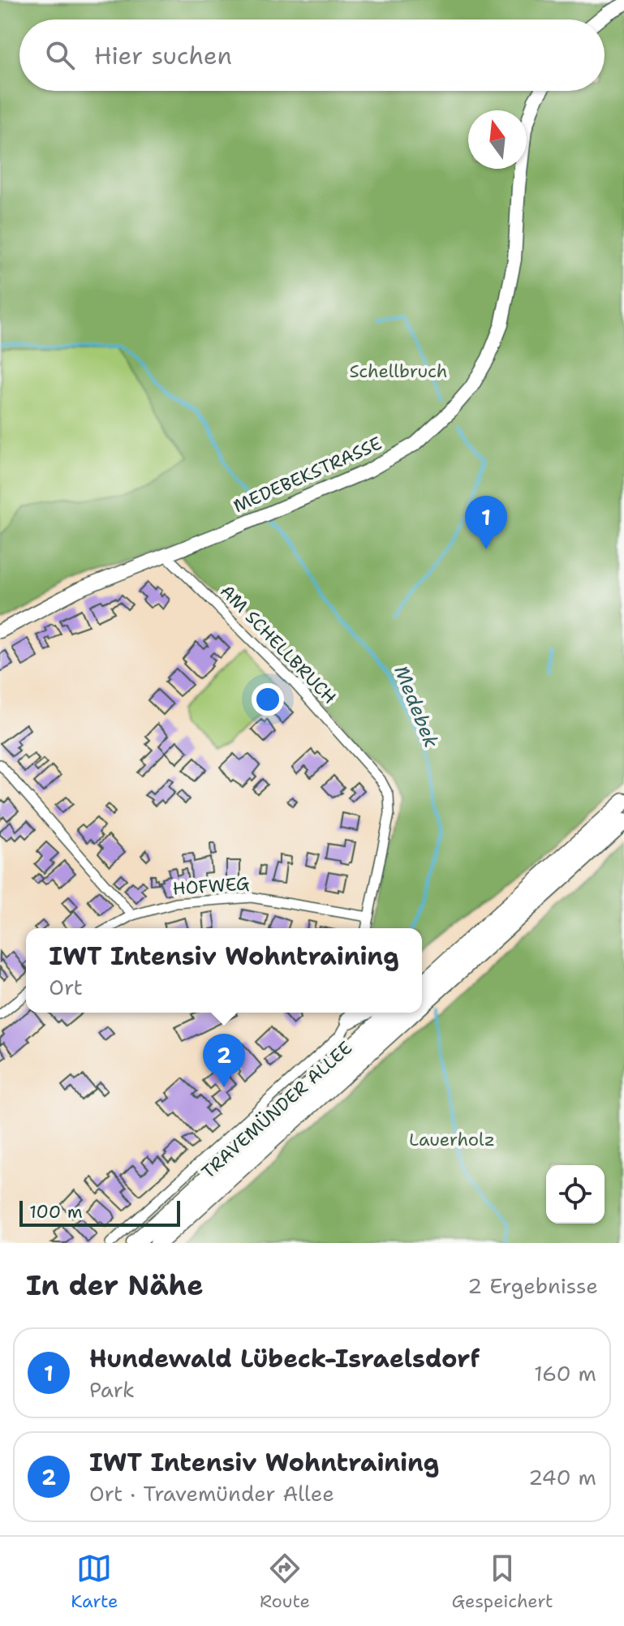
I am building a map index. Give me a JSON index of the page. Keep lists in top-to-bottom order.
{
  "streets": {
    "highway": ["TRAVEMÜNDER ALLEE"],
    "street": ["MEDEBEKSTRASSE", "AM SCHELLBRUCH", "HOFWEG"]
  },
  "crossings": [
    ["MEDEBEKSTRASSE", "AM SCHELLBRUCH"],
    ["AM SCHELLBRUCH", "HOFWEG"]
  ],
  "water": ["Medebek"],
  "parks": ["Schellbruch", "Lauerholz"],
  "scale_bar": "100 m",
  "north": "top",
  "page": {
    "search": "Hier suchen",
    "pins": ["1", "2"],
    "popup": ["IWT Intensiv Wohntraining", "Ort"],
    "scale": "100 m",
    "heading": ["In der Nähe", "2 Ergebnisse"],
    "list": [
      {
        "mark": "1",
        "name": "Hundewald Lübeck-Israelsdorf",
        "note": "Park",
        "value": "160 m"
      },
      {
        "mark": "2",
        "name": "IWT Intensiv Wohntraining",
        "note": "Ort · Travemünder Allee",
        "value": "240 m"
      }
    ],
    "nav": ["Karte", "Route", "Gespeichert"]
  }
}
